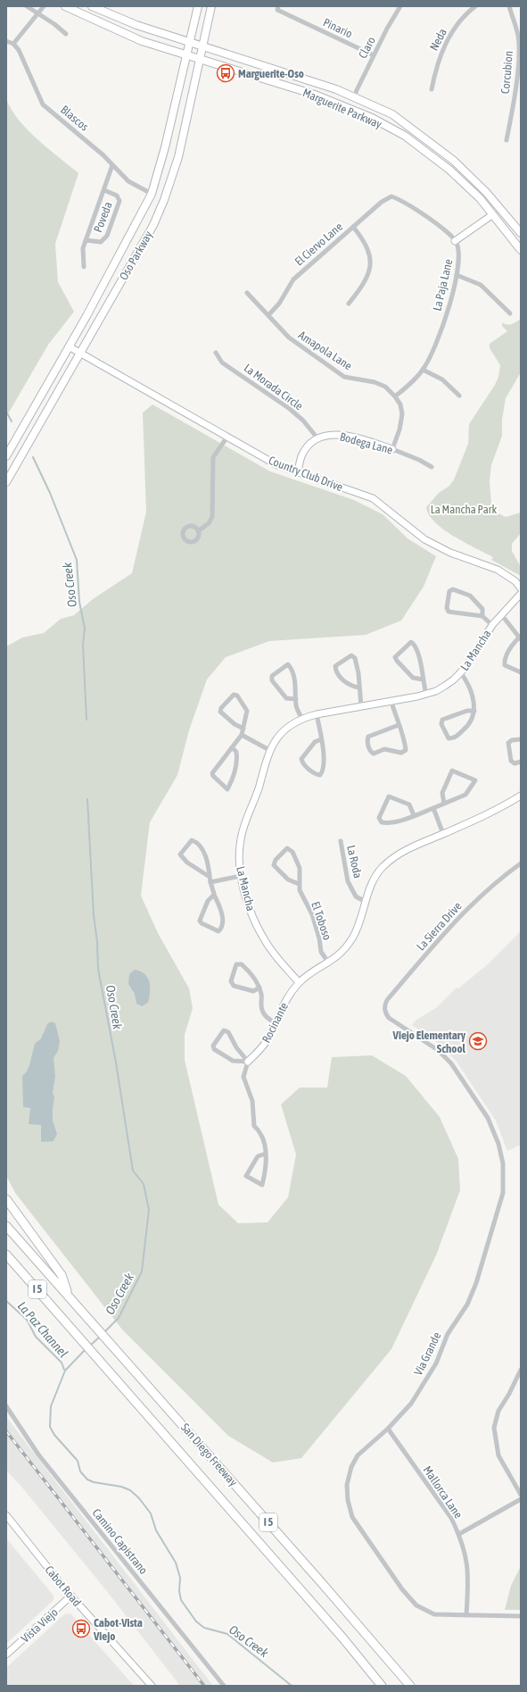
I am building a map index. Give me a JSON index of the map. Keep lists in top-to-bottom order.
{
  "streets": {
    "highway": ["I 5", "San Diego Freeway"],
    "main road": ["Marguerite Parkway", "Oso Parkway"],
    "street": [
      "Pinario",
      "Neda",
      "Claro",
      "Corcubion",
      "Blascos",
      "Poveda",
      "El Ciervo Lane",
      "La Paja Lane",
      "Amapola Lane",
      "La Morada Circle",
      "Bodega Lane",
      "Country Club Drive",
      "La Mancha",
      "La Roda",
      "El Toboso",
      "La Sierra Drive",
      "Rocinante",
      "Via Grande",
      "Mallorca Lane",
      "Camino Capistrano",
      "Cabot Road",
      "Vista Viejo"
    ]
  },
  "crossings": [
    ["Pinario", "Claro"],
    ["Claro", "Marguerite Parkway"],
    ["Marguerite Parkway", "Oso Parkway"],
    ["Blascos", "Poveda"],
    ["Blascos", "Oso Parkway"],
    ["El Ciervo Lane", "La Paja Lane"],
    ["El Ciervo Lane", "Amapola Lane"],
    ["Oso Parkway", "Country Club Drive"],
    ["La Paja Lane", "Amapola Lane"],
    ["Amapola Lane", "Bodega Lane"],
    ["La Morada Circle", "Bodega Lane"],
    ["Bodega Lane", "Country Club Drive"],
    ["La Mancha", "Rocinante"],
    ["La Sierra Drive", "Via Grande"],
    ["Via Grande", "Mallorca Lane"],
    ["Cabot Road", "Vista Viejo"]
  ],
  "water": ["Oso Creek", "La Paz Channel"],
  "parks": ["La Mancha Park"],
  "places": {
    "bus stop": ["Marguerite-Oso", "Cabot-Vista Viejo"],
    "school or university": ["Viejo Elementary School"]
  }
}
